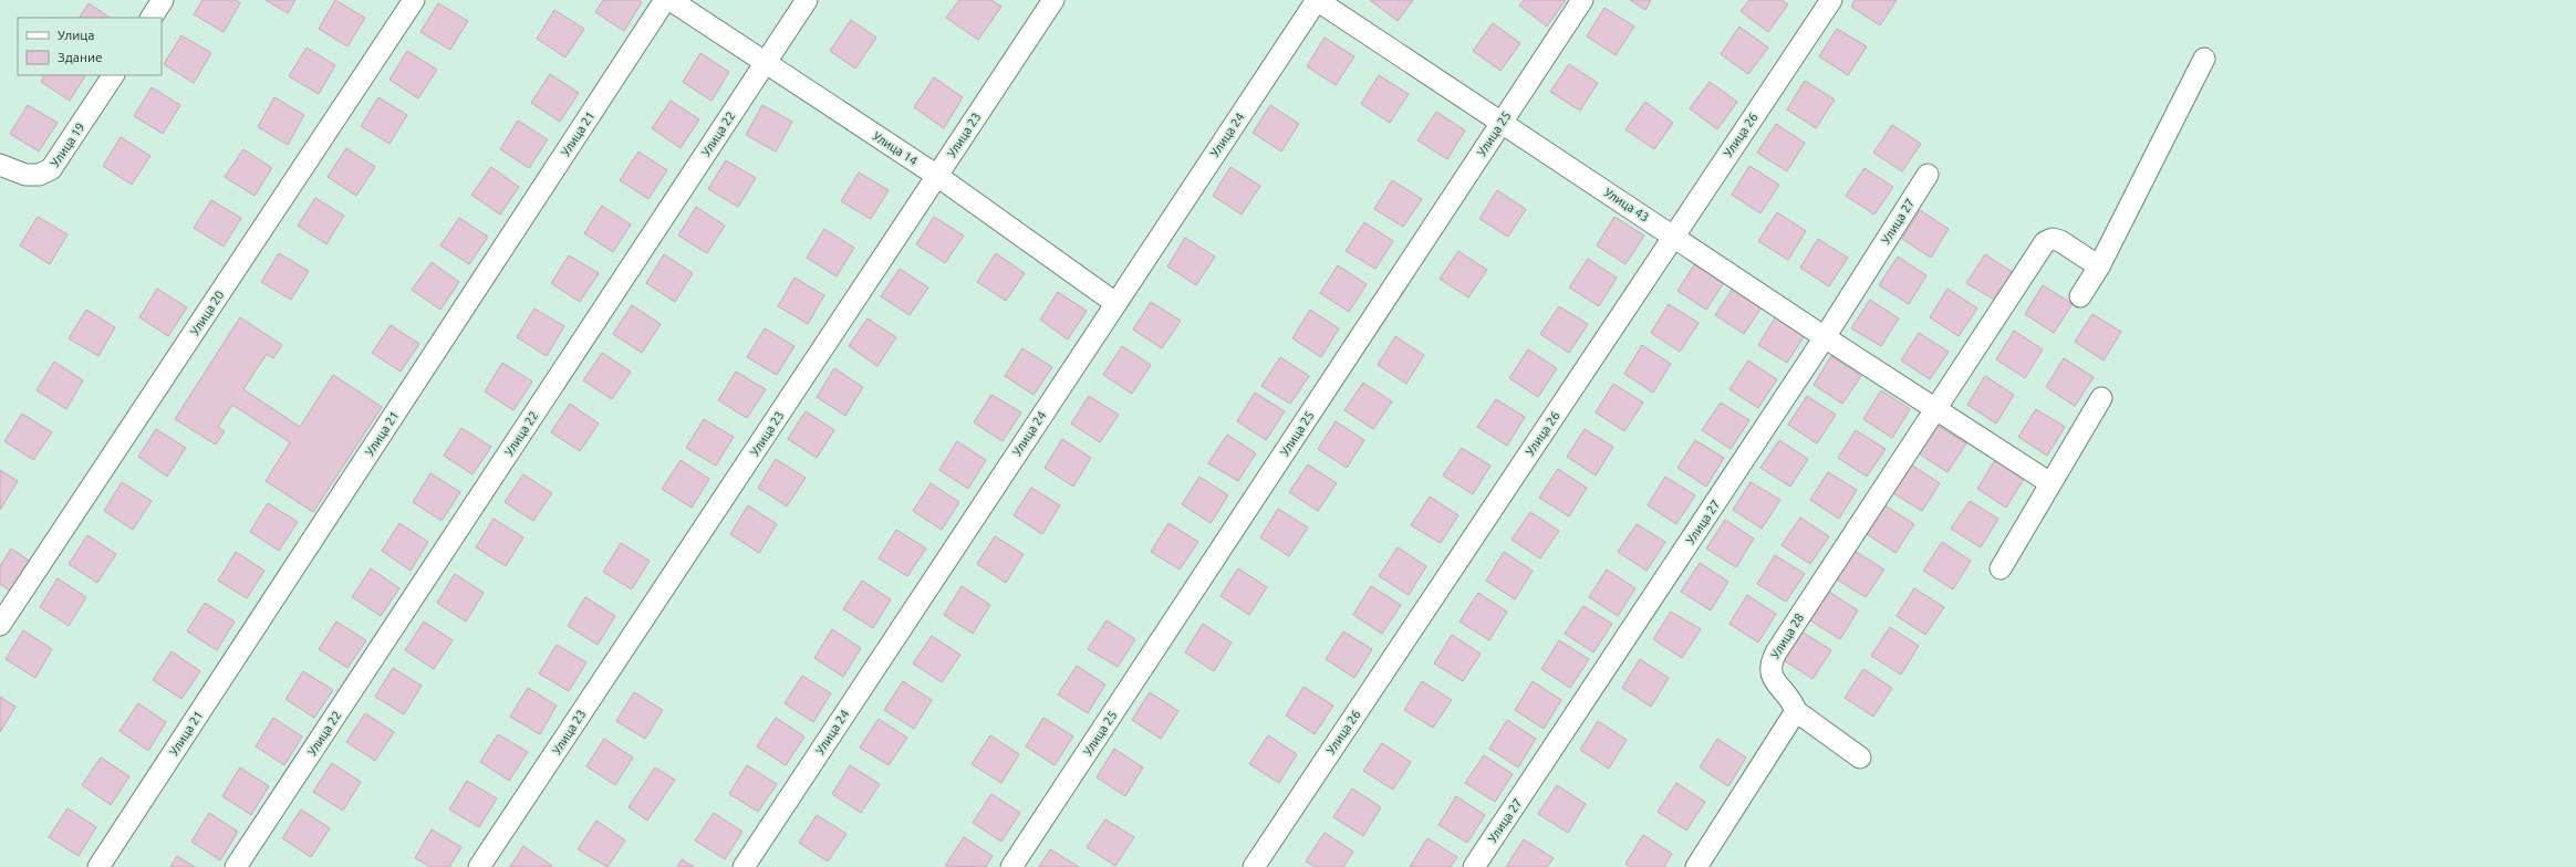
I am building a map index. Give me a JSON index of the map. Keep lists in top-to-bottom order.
{
  "streets": {
    "street": [
      "Улица 21",
      "Улица 22",
      "Улица 25",
      "Улица 23",
      "Улица 24",
      "Улица 26",
      "Улица 19",
      "Улица 14",
      "Улица 43",
      "Улица 27",
      "Улица 20",
      "Улица 28"
    ]
  },
  "crossings": [
    ["Улица 22", "Улица 14"],
    ["Улица 25", "Улица 43"],
    ["Улица 23", "Улица 14"],
    ["Улица 24", "Улица 14"],
    ["Улица 24", "Улица 43"],
    ["Улица 26", "Улица 43"],
    ["Улица 43", "Улица 27"],
    ["Улица 43", "Улица 28"]
  ],
  "legend": ["Улица", "Здание"]
}
